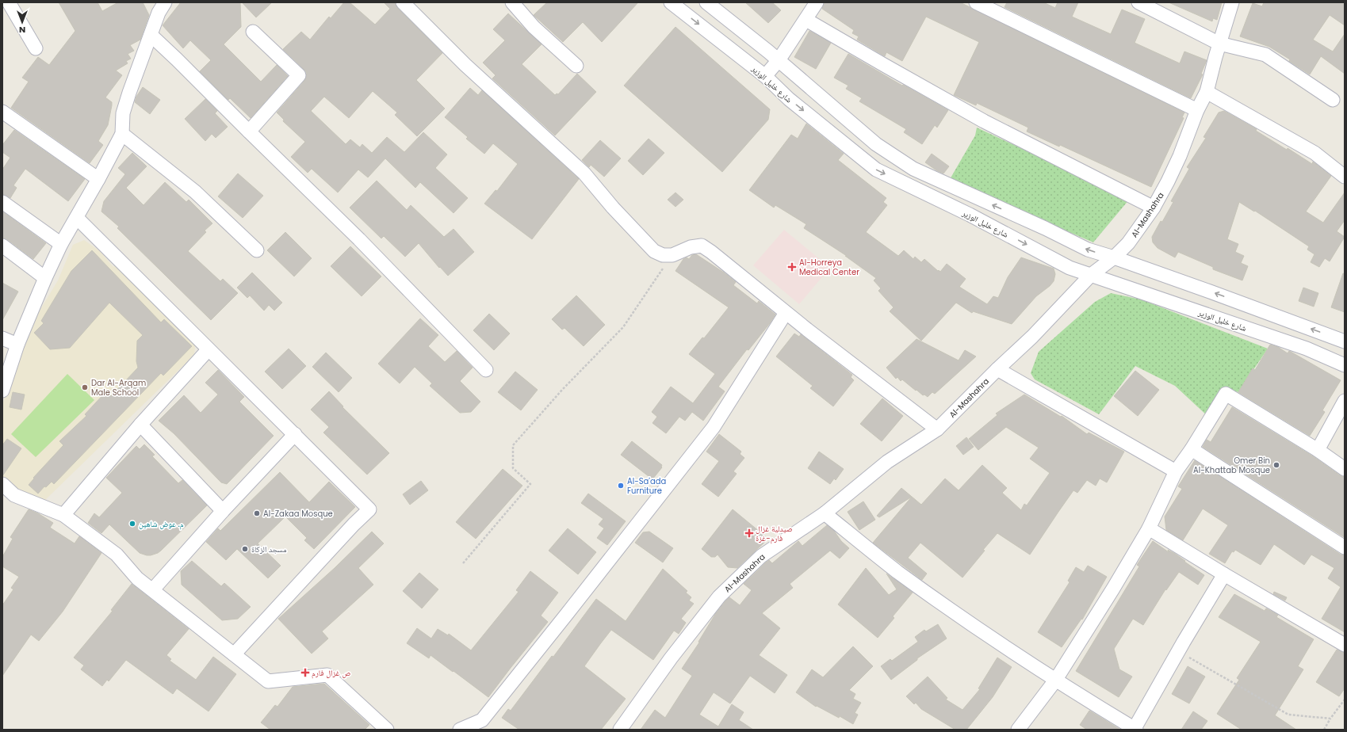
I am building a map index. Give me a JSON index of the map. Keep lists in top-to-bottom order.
{
  "streets": {
    "street": ["شارع خليل الوزير", "Al-Mashahra"]
  },
  "crossings": [
    ["شارع خليل الوزير", "Al-Mashahra"]
  ],
  "places": {
    "health": ["Al-Horreya Medical Center", "صيدلية غزال فارم-غزة", "ص غزال فارم"],
    "other": [
      "Dar Al-Arqam Male School",
      "Omer Bin Al-Khattab Mosque",
      "Al-Sa'ada Furniture",
      "Al-Zakaa Mosque",
      "م. عوض شاهين",
      "مسجد الزكاة"
    ]
  },
  "north": "bottom"
}
